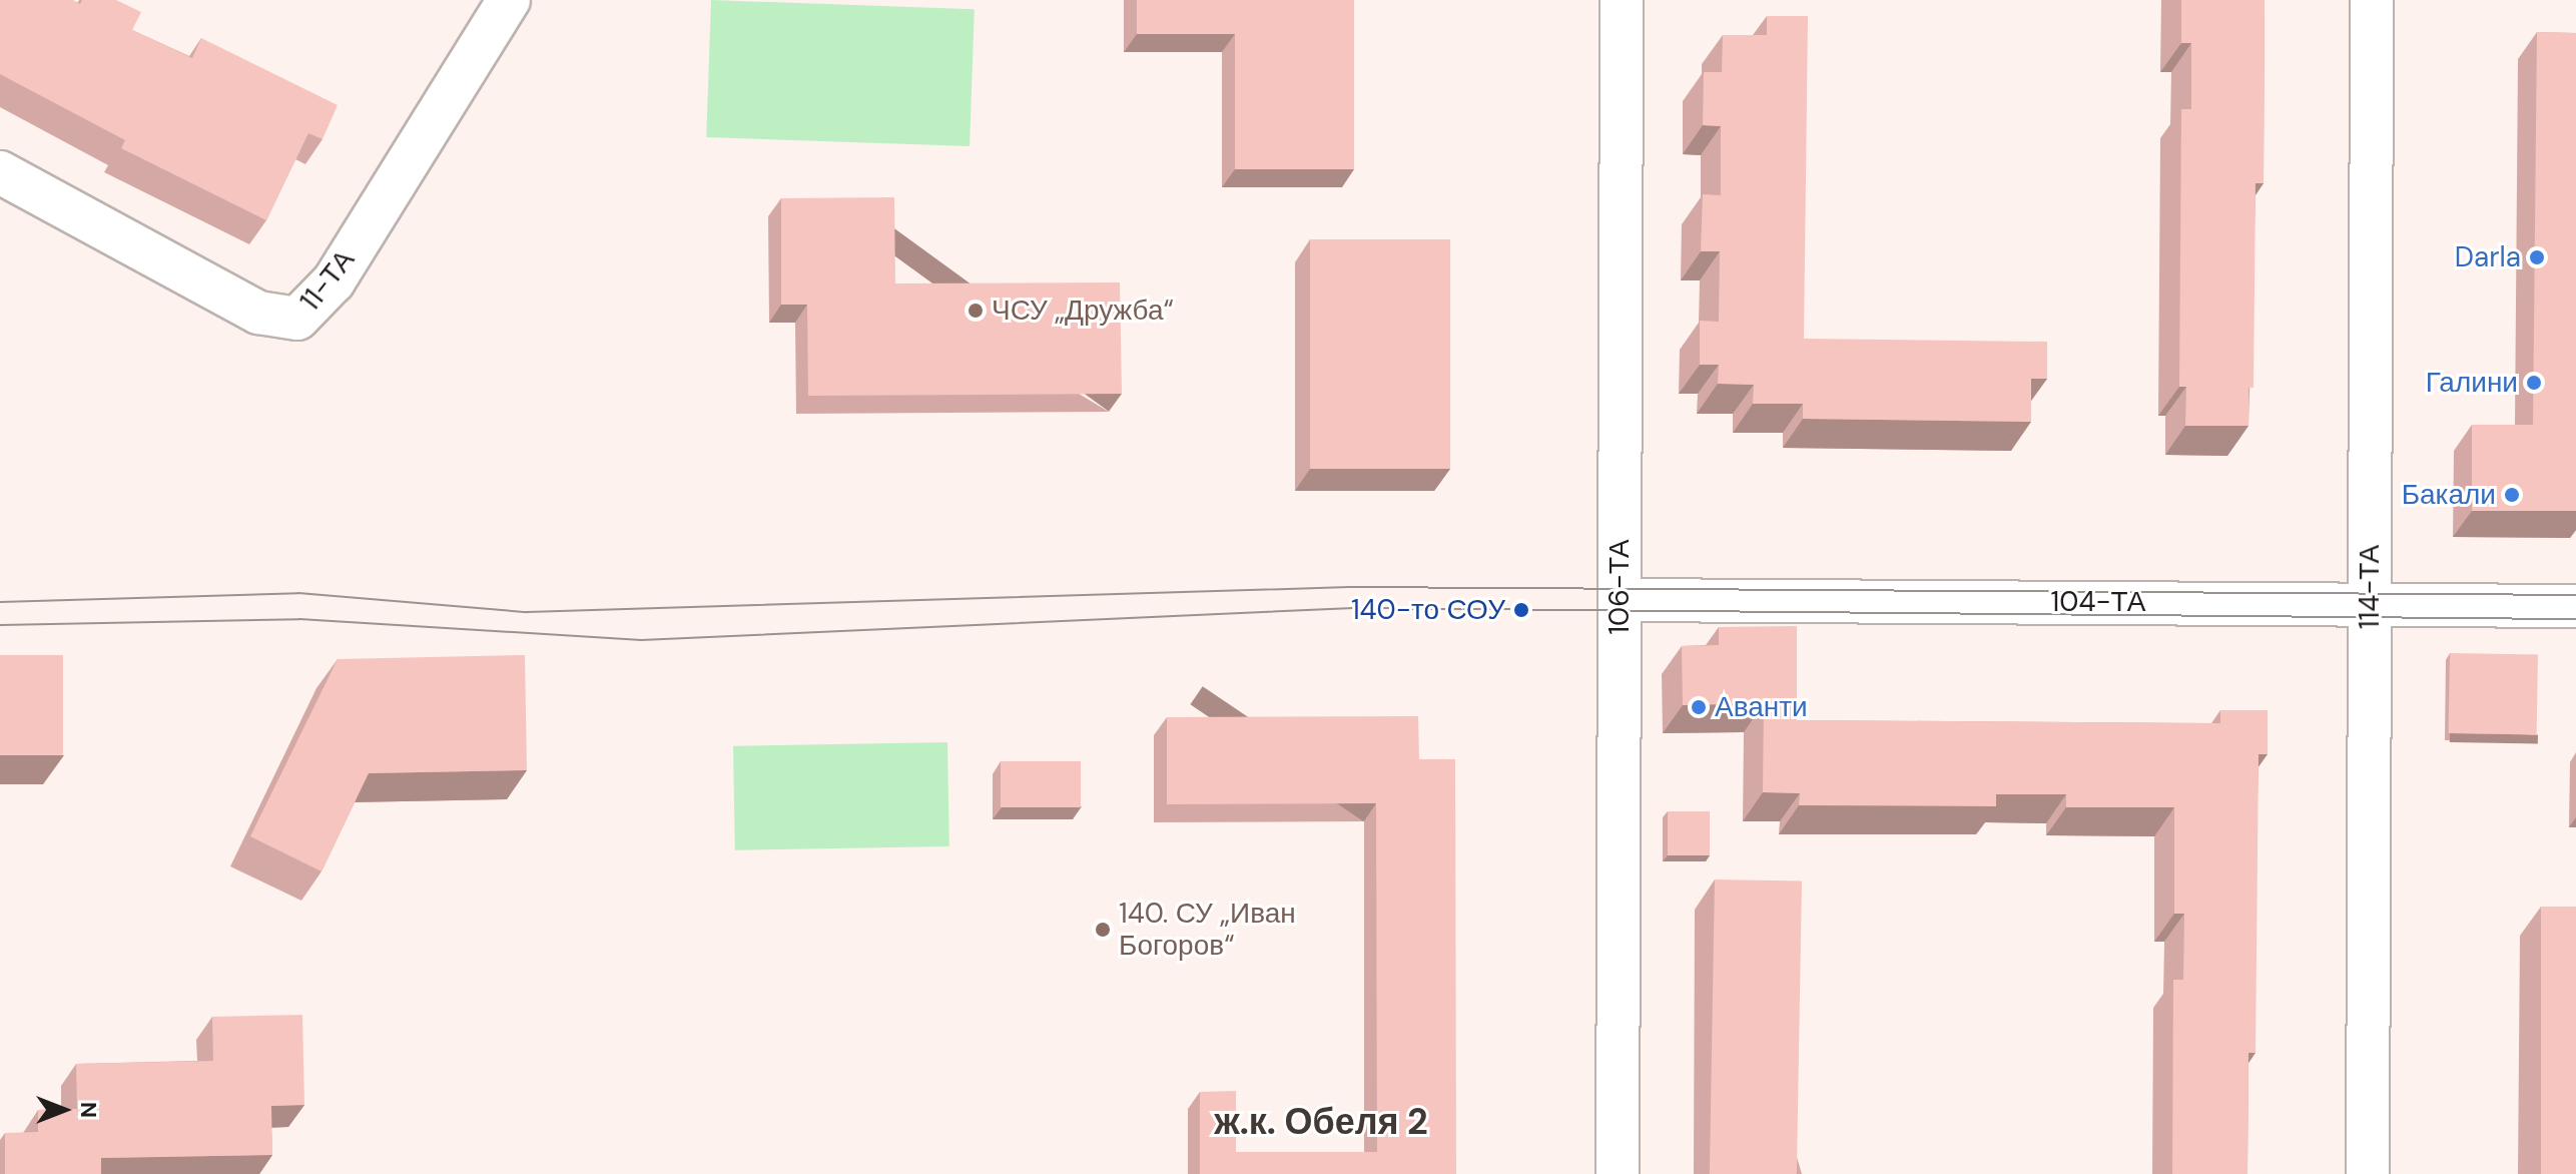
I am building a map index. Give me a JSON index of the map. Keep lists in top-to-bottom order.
{
  "streets": {
    "street": [
      "11-ТА",
      "106-ТА",
      "114-ТА",
      "104-ТА"
    ]
  },
  "crossings": [
    ["106-ТА", "104-ТА"],
    ["114-ТА", "104-ТА"]
  ],
  "districts": ["ж.к. Обеля 2"],
  "places": [
    "Darla",
    "ЧСУ „Дружба“",
    "Галини",
    "Бакали",
    "140-то СОУ",
    "Аванти",
    "140. СУ „Иван Богоров“"
  ],
  "north": "right"
}
